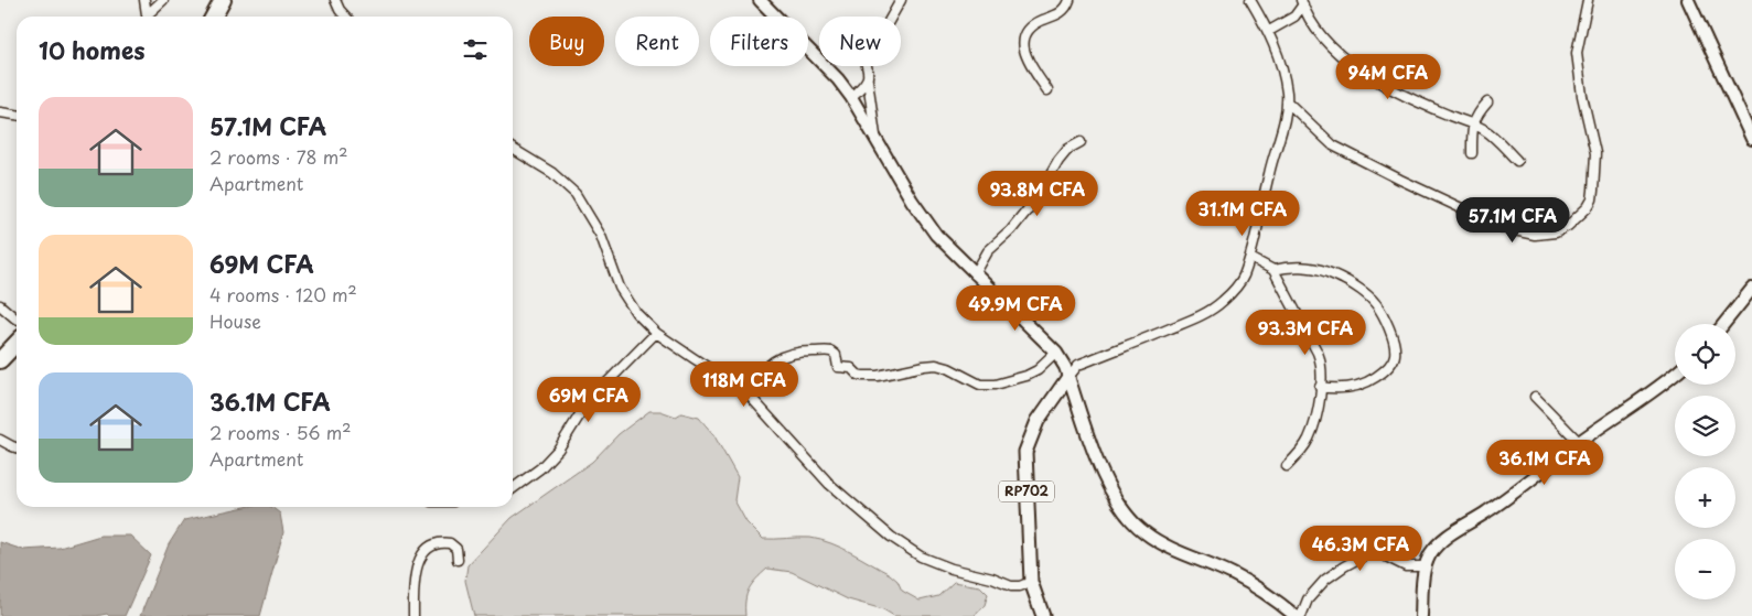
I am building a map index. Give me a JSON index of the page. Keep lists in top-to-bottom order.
{
  "streets": {
    "main road": ["RP702"]
  },
  "page": {
    "chip": [
      "Buy",
      "Rent",
      "Filters",
      "New"
    ],
    "heading": "10 homes",
    "price": [
      "94M CFA",
      "93.8M CFA",
      "31.1M CFA",
      "57.1M CFA",
      "49.9M CFA",
      "93.3M CFA",
      "118M CFA",
      "69M CFA",
      "36.1M CFA",
      "46.3M CFA"
    ],
    "list": [
      {
        "name": "57.1M CFA",
        "note": "2 rooms · 78 m² · Apartment"
      },
      {
        "name": "69M CFA",
        "note": "4 rooms · 120 m² · House"
      },
      {
        "name": "36.1M CFA",
        "note": "2 rooms · 56 m² · Apartment"
      }
    ],
    "map_buttons": ["+", "−"]
  }
}
